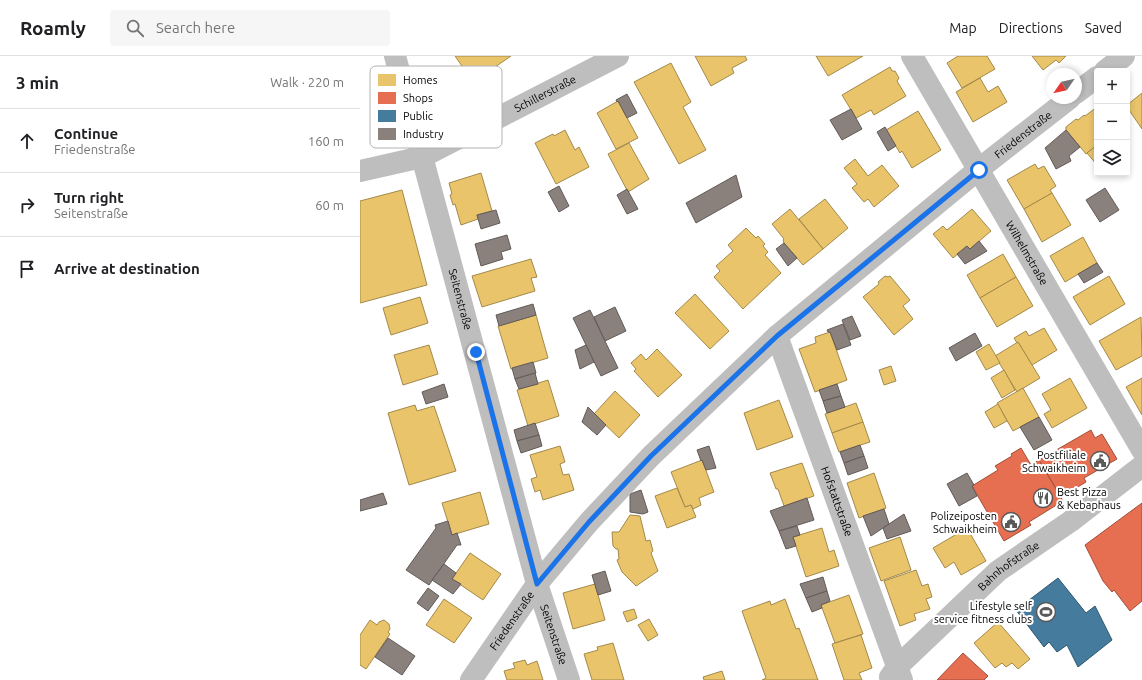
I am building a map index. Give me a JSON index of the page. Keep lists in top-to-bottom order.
{
  "streets": {
    "street": [
      "Schillerstraße",
      "Friedenstraße",
      "Wilhelmstraße",
      "Seitenstraße",
      "Hofstattstraße",
      "Bahnhofstraße"
    ]
  },
  "crossings": [
    ["Schillerstraße", "Seitenstraße"],
    ["Friedenstraße", "Wilhelmstraße"],
    ["Friedenstraße", "Seitenstraße"],
    ["Friedenstraße", "Hofstattstraße"],
    ["Hofstattstraße", "Bahnhofstraße"]
  ],
  "places": {
    "public building": ["Postfiliale Schwaikheim", "Polizeiposten Schwaikheim"],
    "restaurant": ["Best Pizza & Kebaphaus"],
    "sports": ["Lifestyle self service fitness clubs"]
  },
  "legend": [
    "Homes",
    "Shops",
    "Public",
    "Industry"
  ],
  "north": "bottom left",
  "page": {
    "header": "Roamly",
    "search": "Search here",
    "nav": ["Map", "Directions", "Saved"],
    "heading": ["3 min", "Walk · 220 m"],
    "map_buttons": ["+", "−"],
    "list": [
      ["Continue", "Friedenstraße", "160 m"],
      ["Turn right", "Seitenstraße", "60 m"],
      "Arrive at destination"
    ]
  }
}
